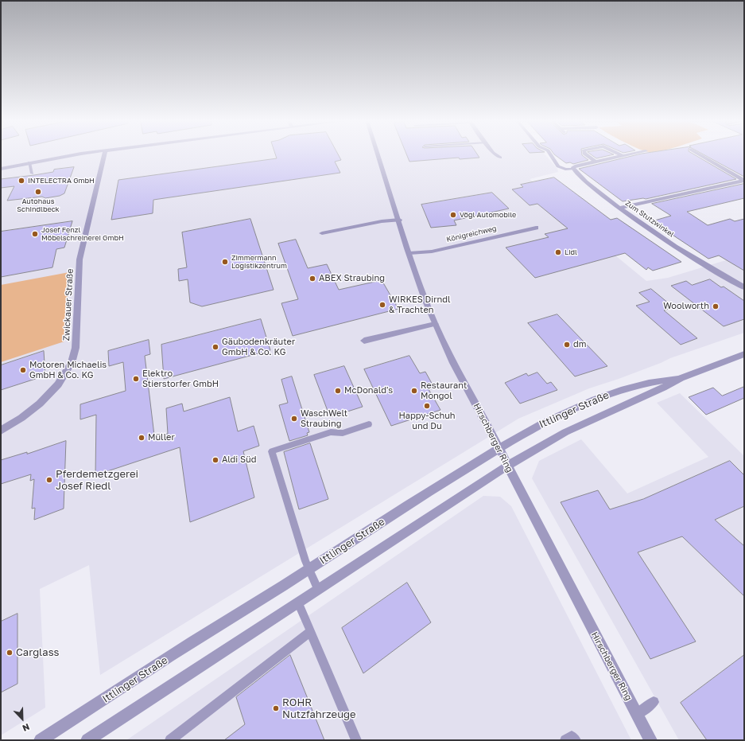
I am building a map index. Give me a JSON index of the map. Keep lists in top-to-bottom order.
{
  "streets": {
    "street": [
      "Zum Stutzwinkel",
      "Königreichweg",
      "Zwickauer Straße",
      "Ittlinger Straße",
      "Hirschberger Ring"
    ]
  },
  "crossings": [
    ["Königreichweg", "Hirschberger Ring"],
    ["Ittlinger Straße", "Hirschberger Ring"]
  ],
  "places": [
    "INTELECTRA GmbH",
    "Autohaus Schindlbeck",
    "Vögl Automobile",
    "Josef Fenzl Möbelschreinerei GmbH",
    "Lidl",
    "Zimmermann Logistikzentrum",
    "ABEX Straubing",
    "WIRKES Dirndl & Trachten",
    "Woolworth",
    "dm",
    "Gäubodenkräuter GmbH & Co. KG",
    "Motoren Michaelis GmbH & Co. KG",
    "Elektro Stierstorfer GmbH",
    "McDonald's",
    "Restaurant Mongol",
    "Happy-Schuh und Du",
    "WaschWelt Straubing",
    "Müller",
    "Aldi Süd",
    "Pferdemetzgerei Josef Riedl",
    "Carglass",
    "ROHR Nutzfahrzeuge"
  ],
  "north": "bottom right"
}
